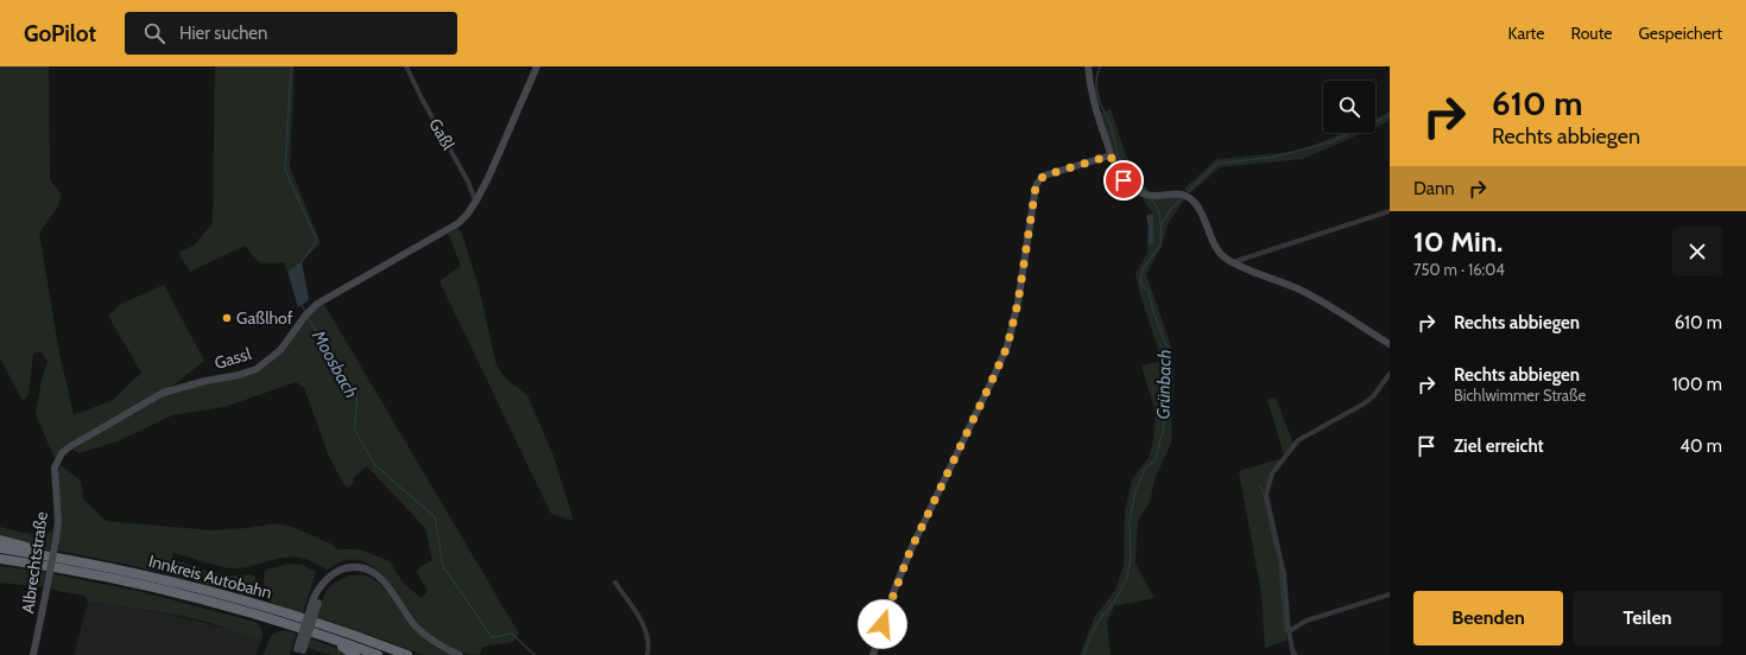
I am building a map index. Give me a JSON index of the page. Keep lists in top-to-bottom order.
{
  "streets": {
    "highway": ["Innkreis Autobahn"],
    "street": ["Gaßl", "Gassl", "Albrechtstraße"]
  },
  "crossings": [
    ["Gaßl", "Gassl"],
    ["Gassl", "Albrechtstraße"]
  ],
  "water": ["Moosbach", "Grünbach"],
  "places": ["Gaßlhof"],
  "page": {
    "header": "GoPilot",
    "search": "Hier suchen",
    "nav": ["Karte", "Route", "Gespeichert"],
    "turn": ["610 m", "Rechts abbiegen"],
    "then": "Dann",
    "heading": ["10 Min.", "750 m · 16:04"],
    "list": [
      {
        "name": "Rechts abbiegen",
        "value": "610 m"
      },
      {
        "name": "Rechts abbiegen",
        "note": "Bichlwimmer Straße",
        "value": "100 m"
      },
      {
        "name": "Ziel erreicht",
        "value": "40 m"
      }
    ],
    "buttons": ["Beenden", "Teilen"]
  }
}
